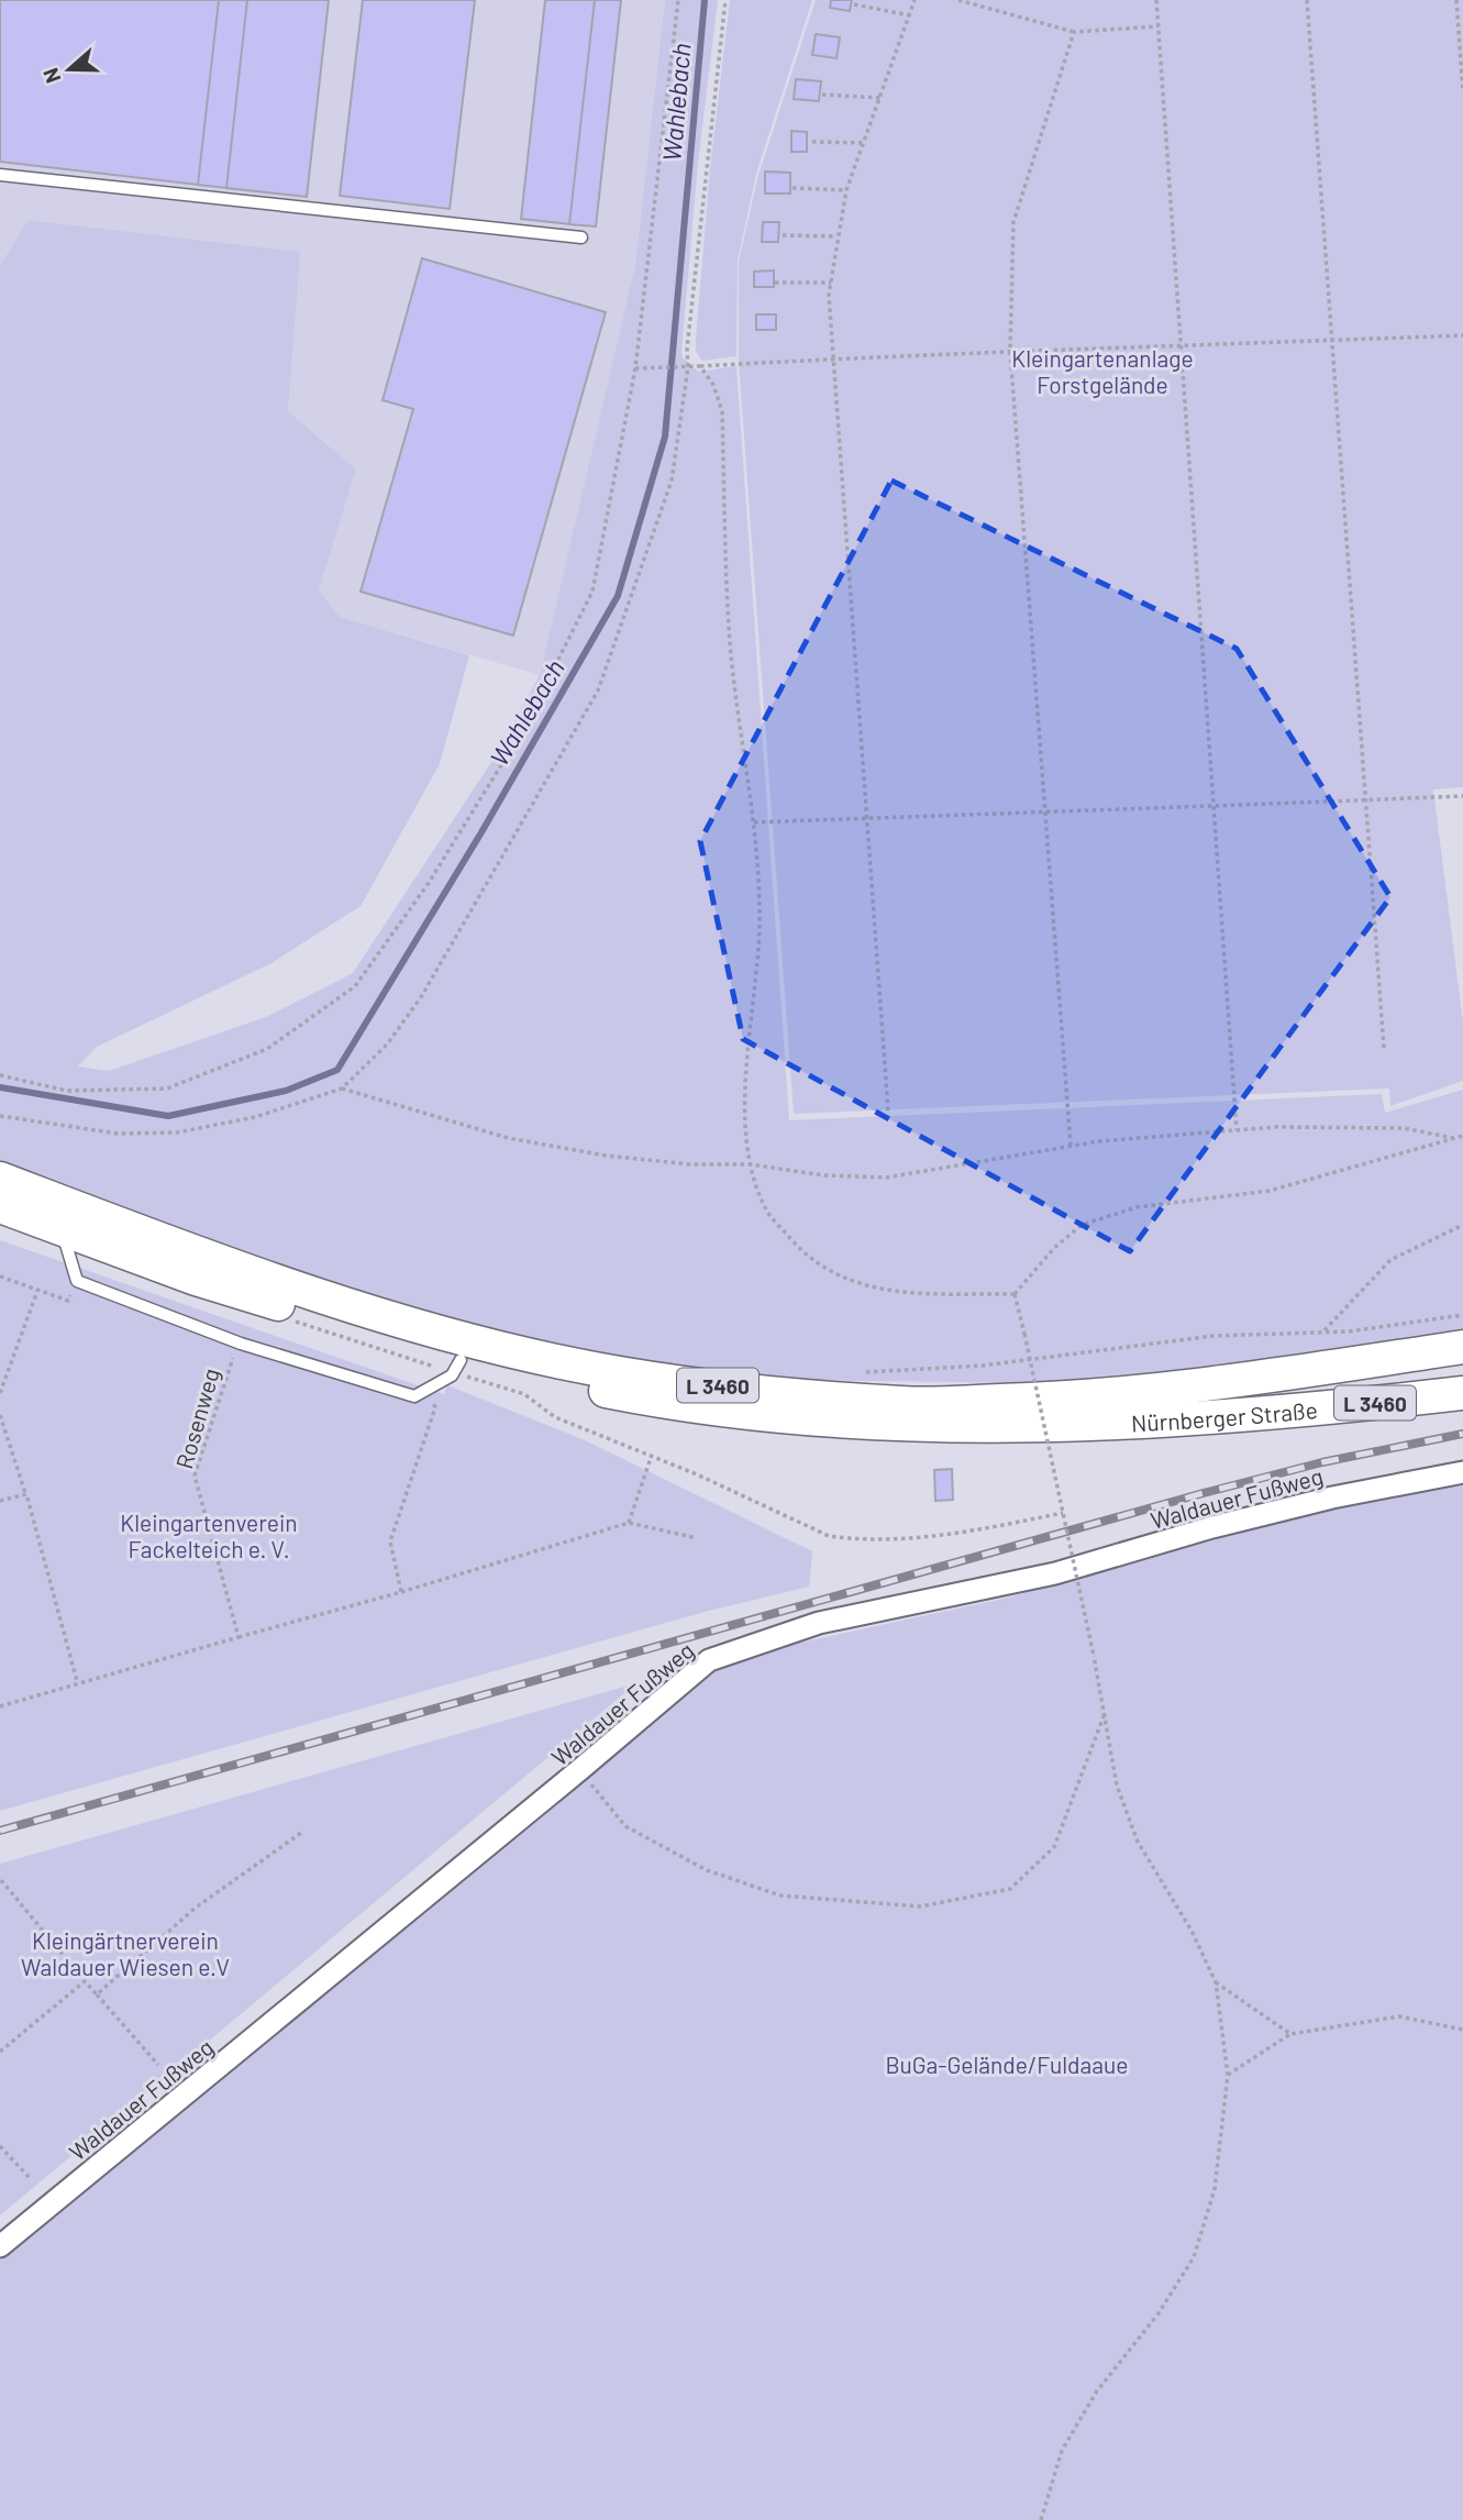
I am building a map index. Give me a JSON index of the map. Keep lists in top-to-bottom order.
{
  "streets": {
    "main road": ["L 3460", "Nürnberger Straße"],
    "street": ["Waldauer Fußweg"],
    "path": ["Rosenweg"]
  },
  "crossings": [
    ["L 3460", "Nürnberger Straße"]
  ],
  "water": ["Wahlebach"],
  "parks": [
    "Kleingartenanlage Forstgelände",
    "Kleingartenverein Fackelteich e. V.",
    "Kleingärtnerverein Waldauer Wiesen e.V",
    "BuGa-Gelände/Fuldaaue"
  ],
  "north": "left"
}
